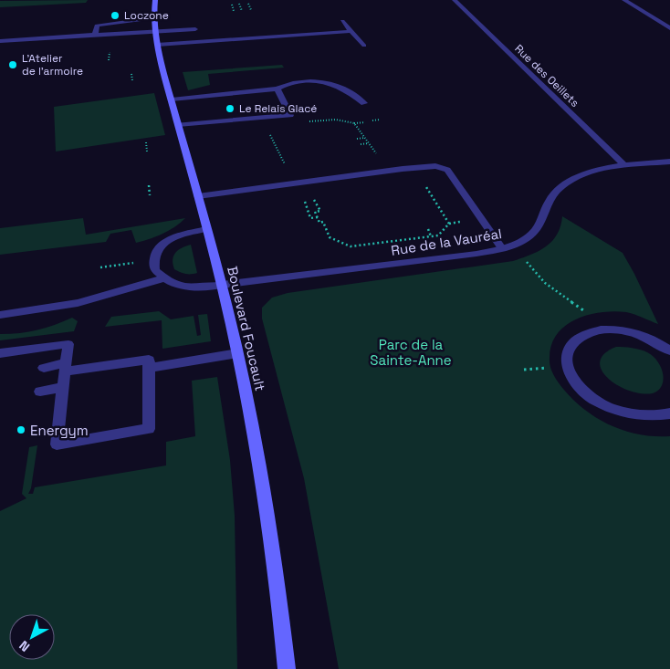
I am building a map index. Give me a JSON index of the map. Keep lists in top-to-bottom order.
{
  "streets": {
    "street": ["Rue des Oeillets", "Rue de la Vauréal", "Boulevard Foucault"]
  },
  "crossings": [
    ["Rue des Oeillets", "Rue de la Vauréal"],
    ["Rue de la Vauréal", "Boulevard Foucault"]
  ],
  "parks": ["Parc de la Sainte-Anne"],
  "places": [
    "Loczone",
    "L'Atelier de l'armoire",
    "Le Relais Glacé",
    "Energym"
  ],
  "north": "bottom left"
}
